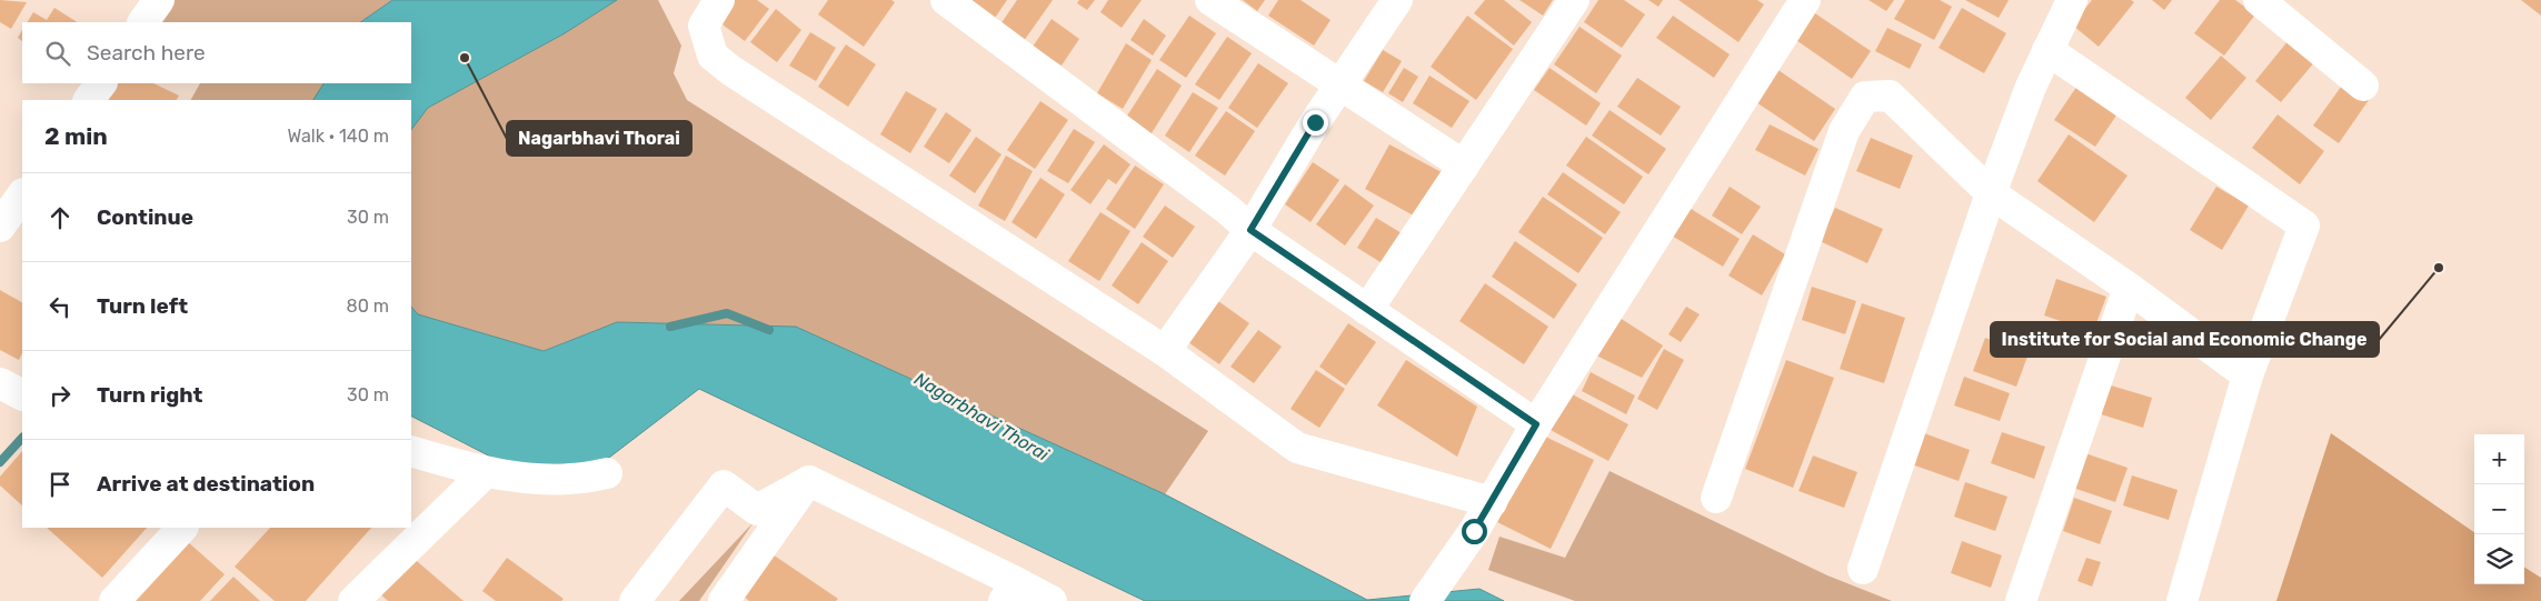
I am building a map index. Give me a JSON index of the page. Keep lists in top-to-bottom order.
{
  "water": ["Nagarbhavi Thorai"],
  "places": ["Nagarbhavi Thorai", "Institute for Social and Economic Change"],
  "page": {
    "search": "Search here",
    "heading": ["2 min", "Walk · 140 m"],
    "list": [
      ["Continue", "30 m"],
      ["Turn left", "80 m"],
      ["Turn right", "30 m"],
      "Arrive at destination"
    ],
    "map_buttons": ["+", "−"]
  }
}
